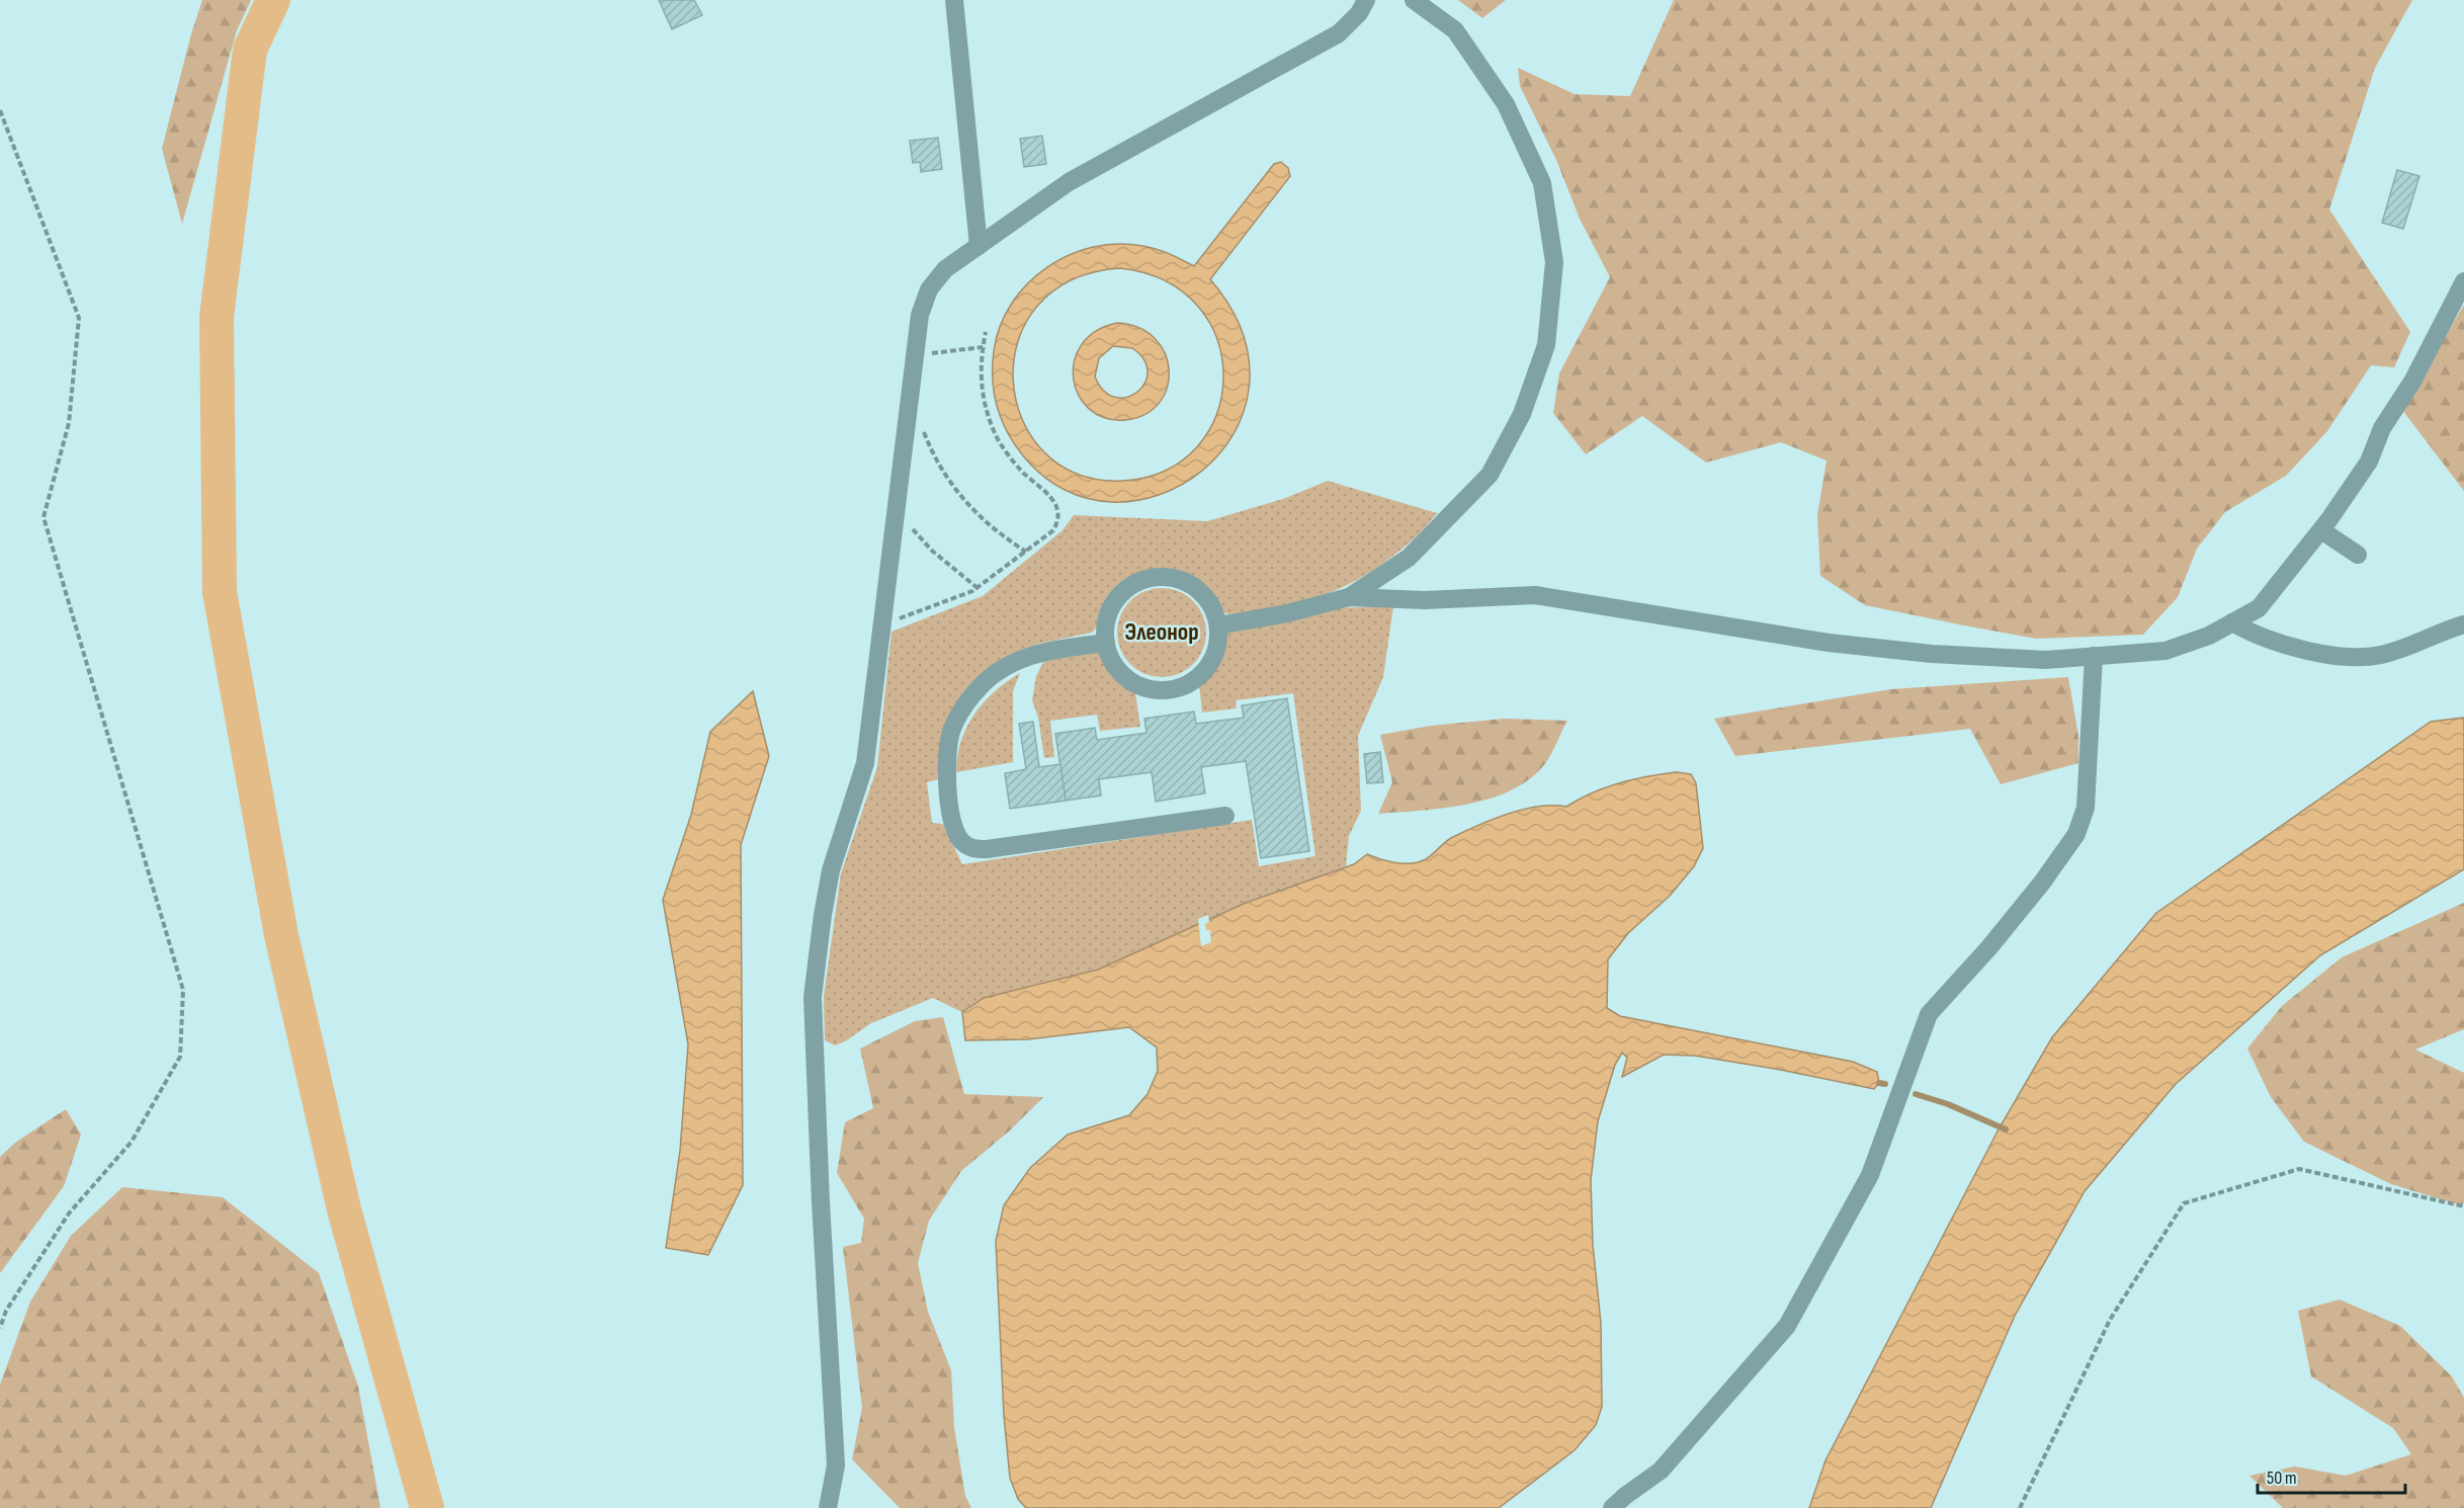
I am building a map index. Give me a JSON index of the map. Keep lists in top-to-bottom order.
{
  "districts": ["Элеонор"],
  "scale_bar": "50 m"
}
